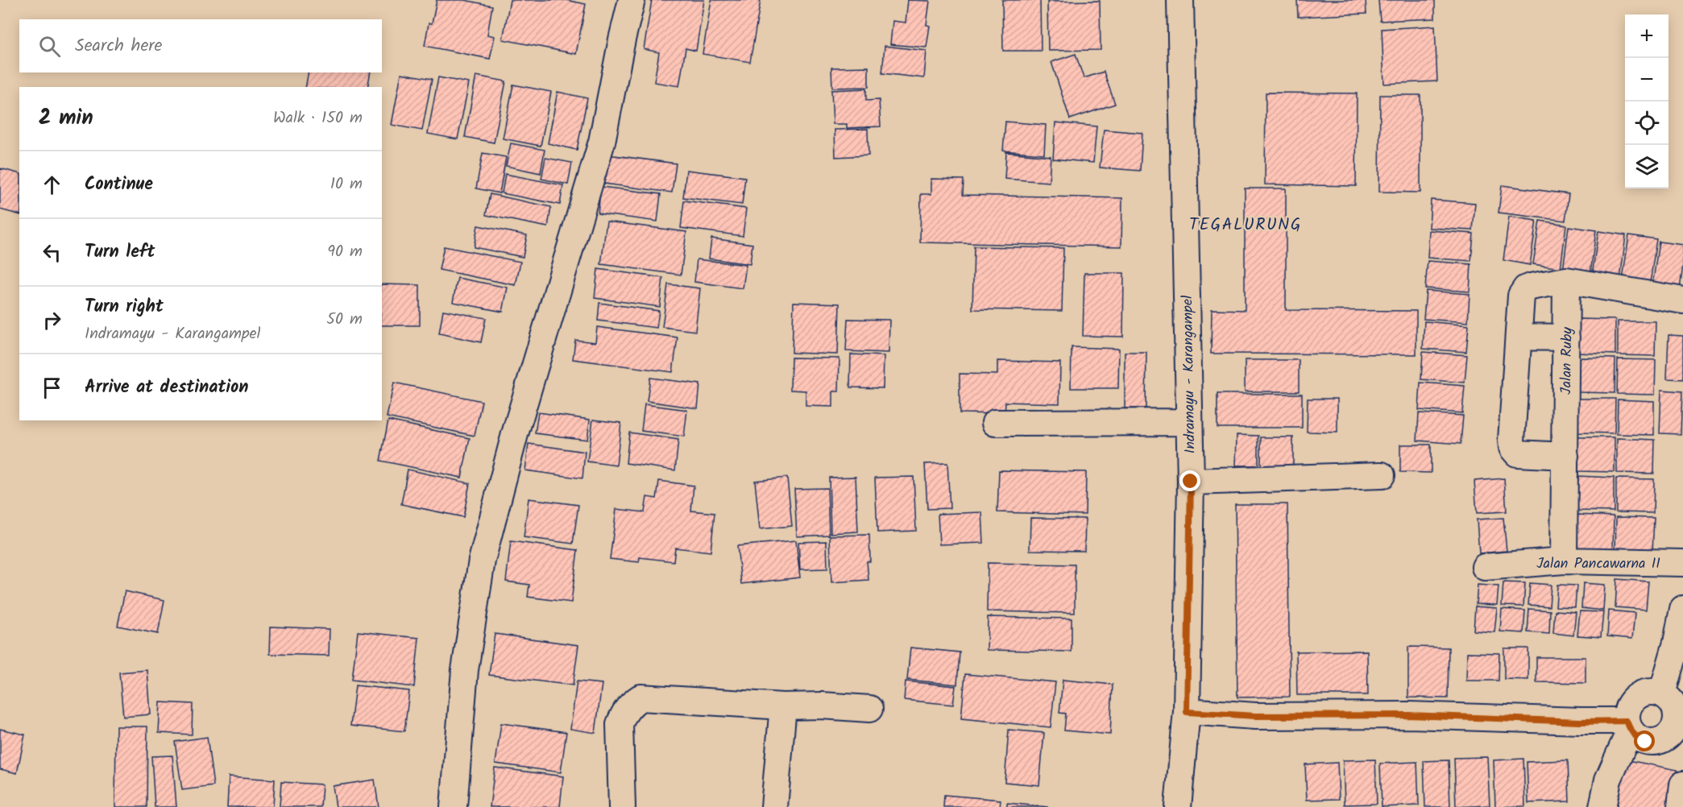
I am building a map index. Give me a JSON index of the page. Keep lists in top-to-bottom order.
{
  "streets": {
    "street": ["Jalan Ruby", "Indramayu - Karangampel", "Jalan Pancawarna II"]
  },
  "crossings": [
    ["Jalan Ruby", "Jalan Pancawarna II"]
  ],
  "districts": ["TEGALURUNG"],
  "page": {
    "map_buttons": ["+", "−"],
    "search": "Search here",
    "heading": ["2 min", "Walk · 150 m"],
    "list": [
      ["Continue", "10 m"],
      ["Turn left", "90 m"],
      ["Turn right", "Indramayu - Karangampel", "50 m"],
      "Arrive at destination"
    ]
  }
}
